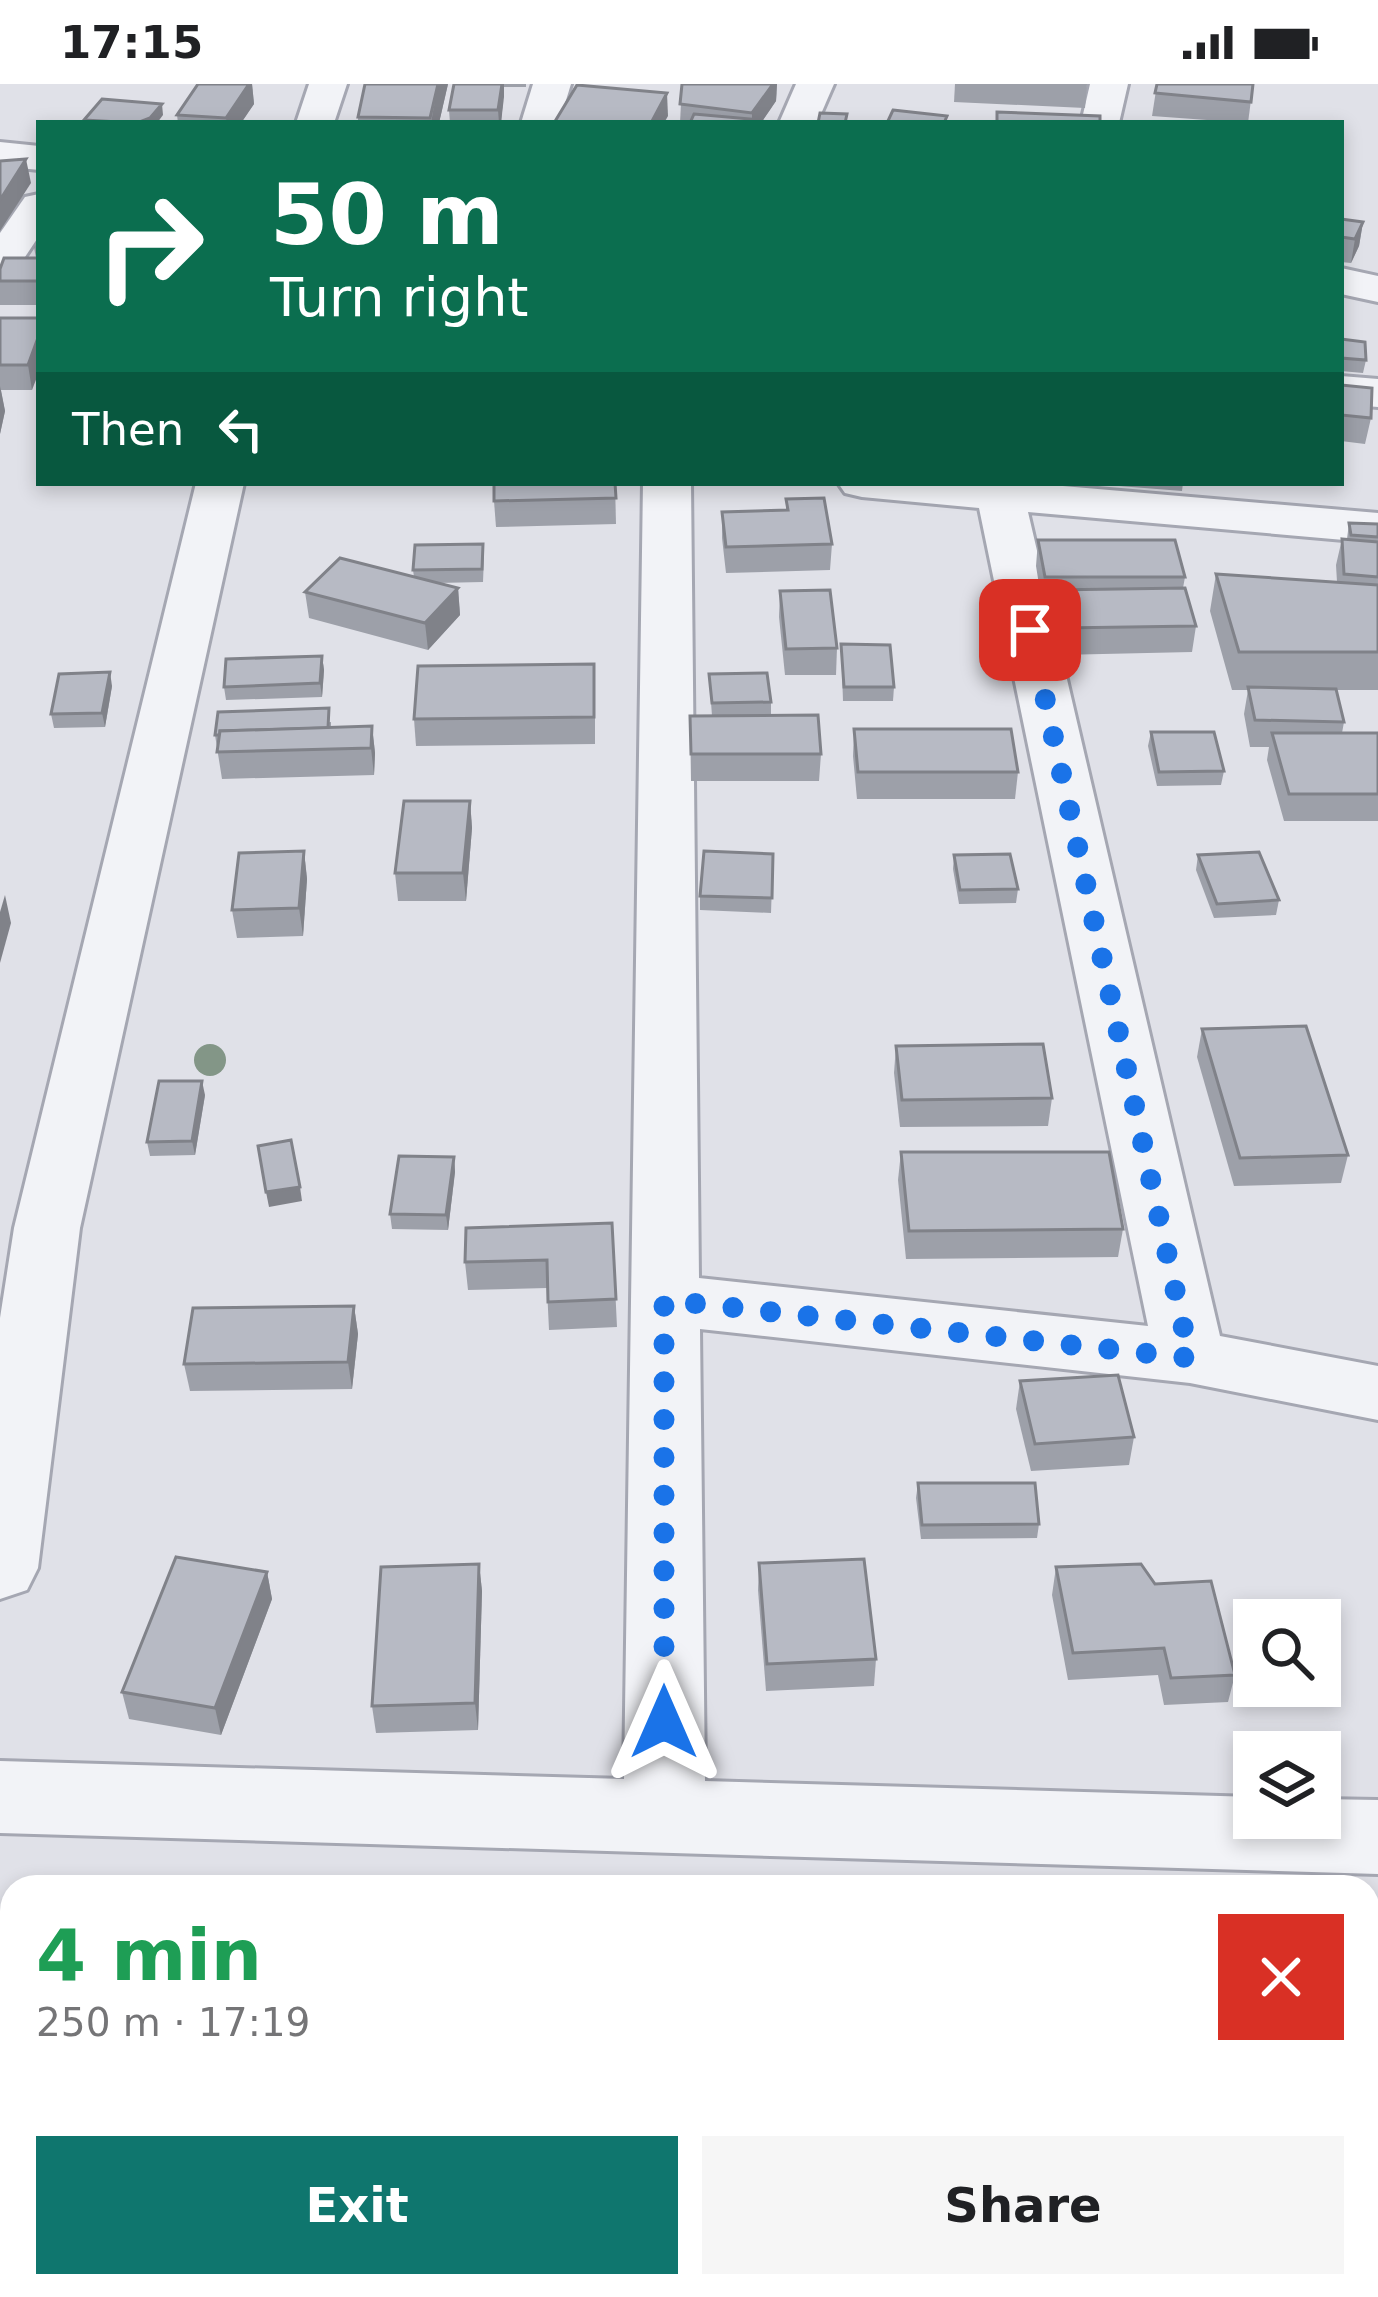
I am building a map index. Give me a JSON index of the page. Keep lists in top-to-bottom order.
{
  "page": {
    "status": "17:15",
    "turn": ["50 m", "Turn right"],
    "then": "Then",
    "heading": ["4 min", "250 m · 17:19"],
    "buttons": ["Exit", "Share"]
  }
}
